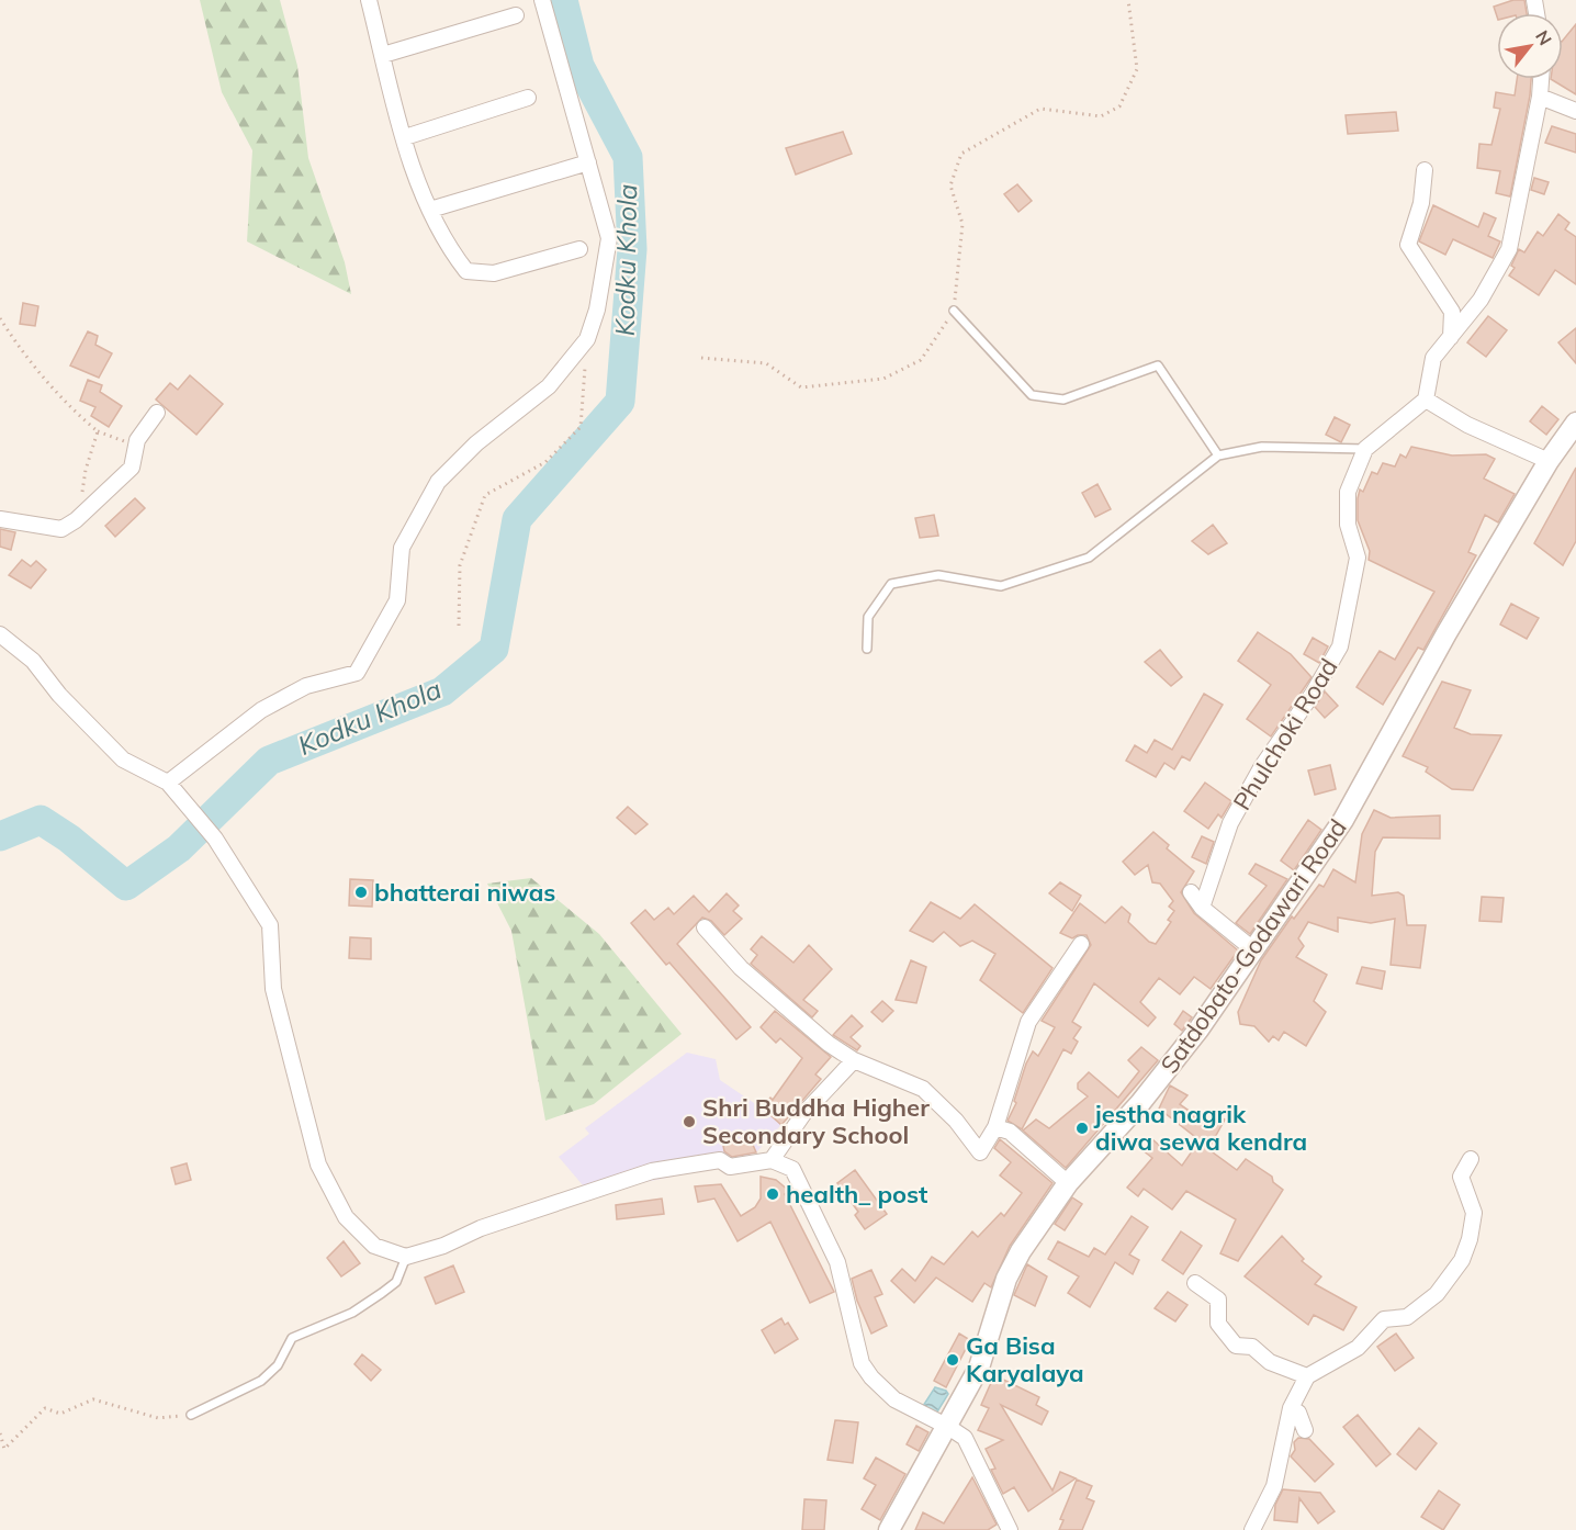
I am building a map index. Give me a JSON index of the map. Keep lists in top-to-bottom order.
{
  "streets": {
    "street": ["Phulchoki Road", "Satdobato-Godawari Road"]
  },
  "water": ["Kodku Khola"],
  "places": [
    "bhatterai niwas",
    "Shri Buddha Higher Secondary School",
    "jestha nagrik diwa sewa kendra",
    "health_ post",
    "Ga Bisa Karyalaya"
  ],
  "north": "top right"
}
